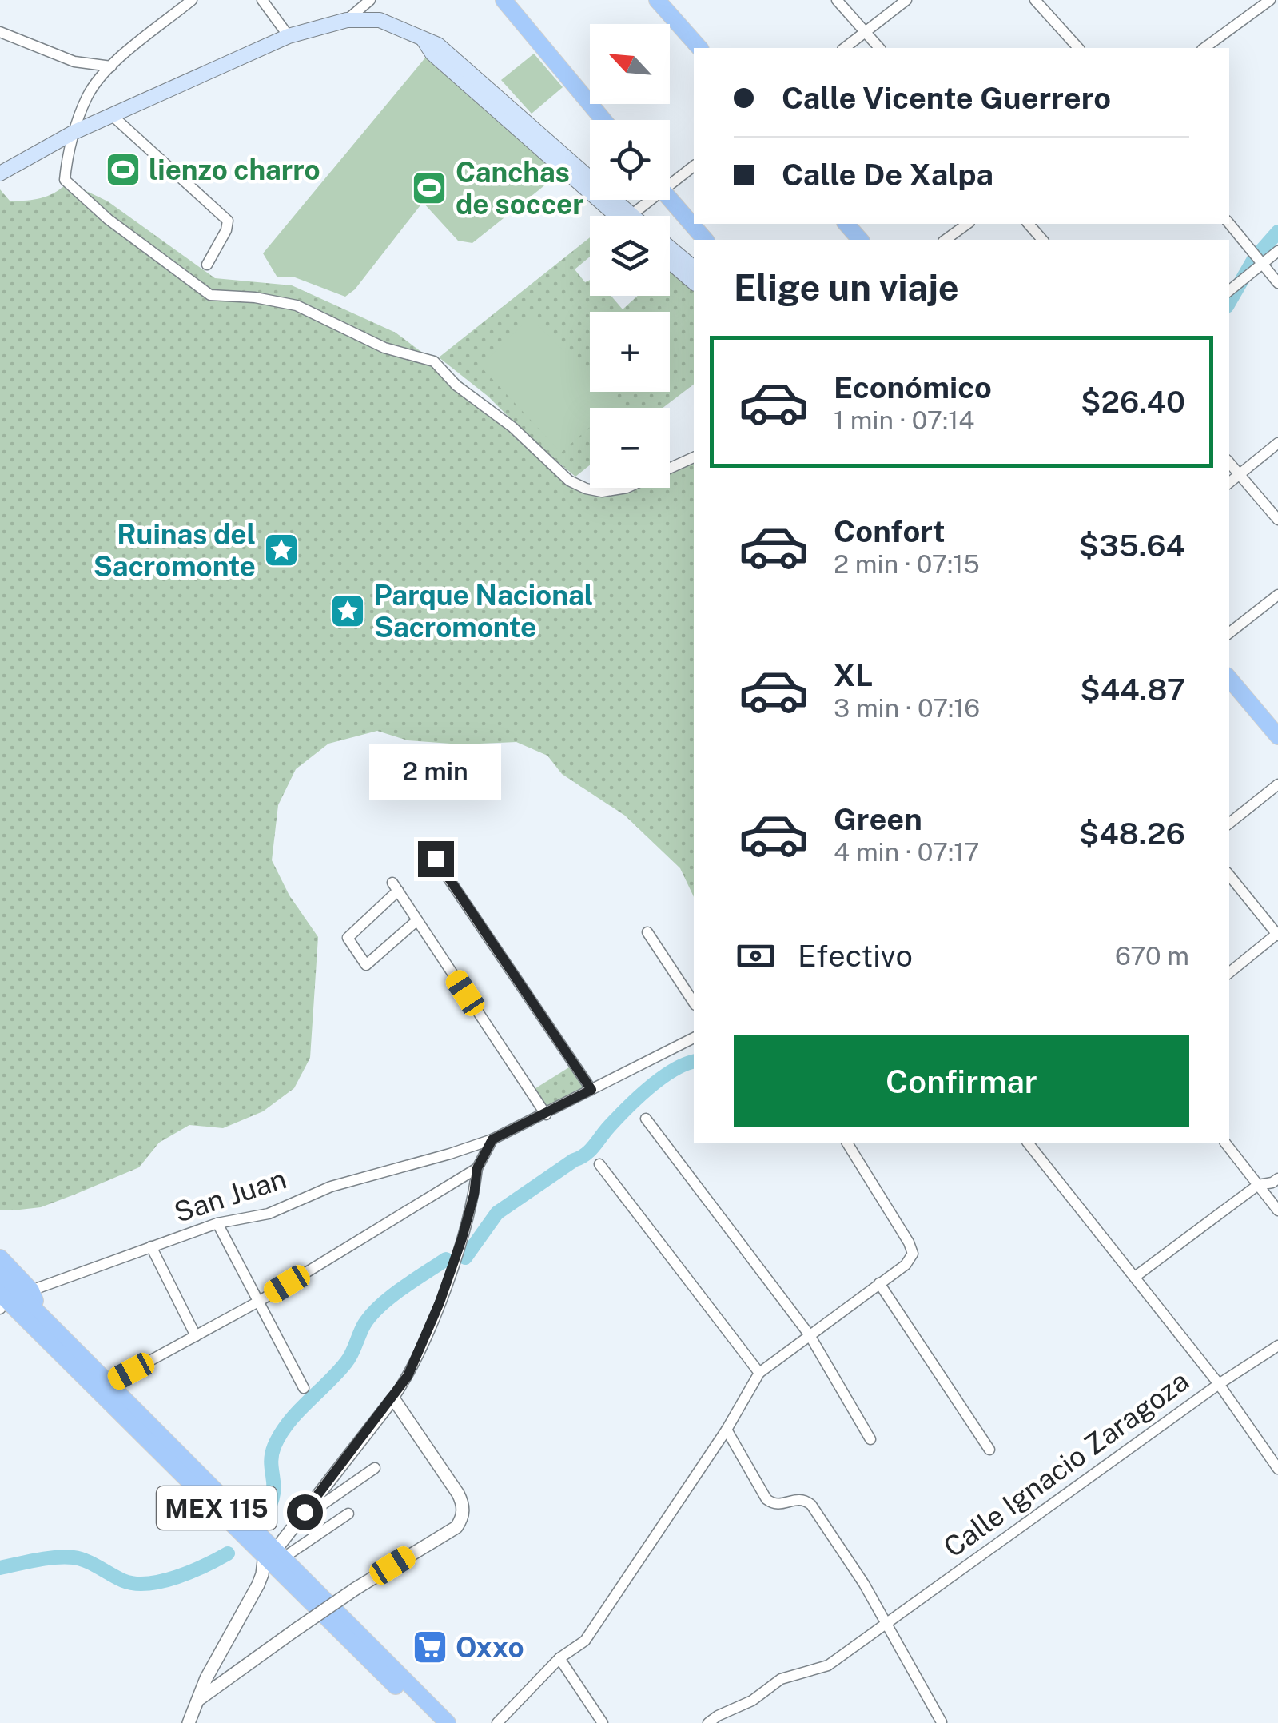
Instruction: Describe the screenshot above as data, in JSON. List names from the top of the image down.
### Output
{
  "streets": {
    "main road": ["MEX 115"],
    "street": ["San Juan", "Calle Ignacio Zaragoza"]
  },
  "places": {
    "sports": ["lienzo charro", "Canchas de soccer"],
    "place": ["Ruinas del Sacromonte", "Parque Nacional Sacromonte"],
    "supermarket": ["Oxxo"]
  },
  "north": "top left",
  "page": {
    "map_buttons": ["+", "−"],
    "banner": ["Calle Vicente Guerrero", "Calle De Xalpa"],
    "heading": "Elige un viaje",
    "list": [
      {
        "name": "Económico",
        "note": "1 min · 07:14",
        "value": "$26.40"
      },
      {
        "name": "Confort",
        "note": "2 min · 07:15",
        "value": "$35.64"
      },
      {
        "name": "XL",
        "note": "3 min · 07:16",
        "value": "$44.87"
      },
      {
        "name": "Green",
        "note": "4 min · 07:17",
        "value": "$48.26"
      }
    ],
    "bubble": "2 min",
    "pay": ["Efectivo", "670 m"],
    "buttons": "Confirmar"
  }
}
